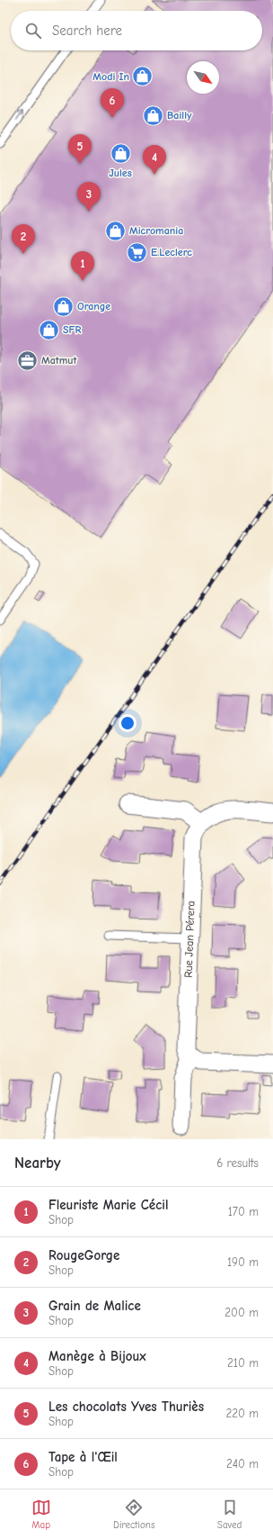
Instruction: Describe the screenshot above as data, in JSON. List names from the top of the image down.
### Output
{
  "streets": {
    "street": ["Rue Jean Pérera"]
  },
  "places": {
    "shop": [
      "Modi In",
      "Bailly",
      "Jules",
      "Micromania",
      "Orange",
      "SFR"
    ],
    "supermarket": ["E.Leclerc"],
    "office": ["Matmut"]
  },
  "north": "bottom right",
  "page": {
    "search": "Search here",
    "pins": [
      "6",
      "5",
      "4",
      "3",
      "2",
      "1"
    ],
    "heading": ["Nearby", "6 results"],
    "list": [
      {
        "mark": "1",
        "name": "Fleuriste Marie Cécil",
        "note": "Shop",
        "value": "170 m"
      },
      {
        "mark": "2",
        "name": "RougeGorge",
        "note": "Shop",
        "value": "190 m"
      },
      {
        "mark": "3",
        "name": "Grain de Malice",
        "note": "Shop",
        "value": "200 m"
      },
      {
        "mark": "4",
        "name": "Manège à Bijoux",
        "note": "Shop",
        "value": "210 m"
      },
      {
        "mark": "5",
        "name": "Les chocolats Yves Thuriès",
        "note": "Shop",
        "value": "220 m"
      },
      {
        "mark": "6",
        "name": "Tape à l'Œil",
        "note": "Shop",
        "value": "240 m"
      }
    ],
    "nav": ["Map", "Directions", "Saved"]
  }
}
